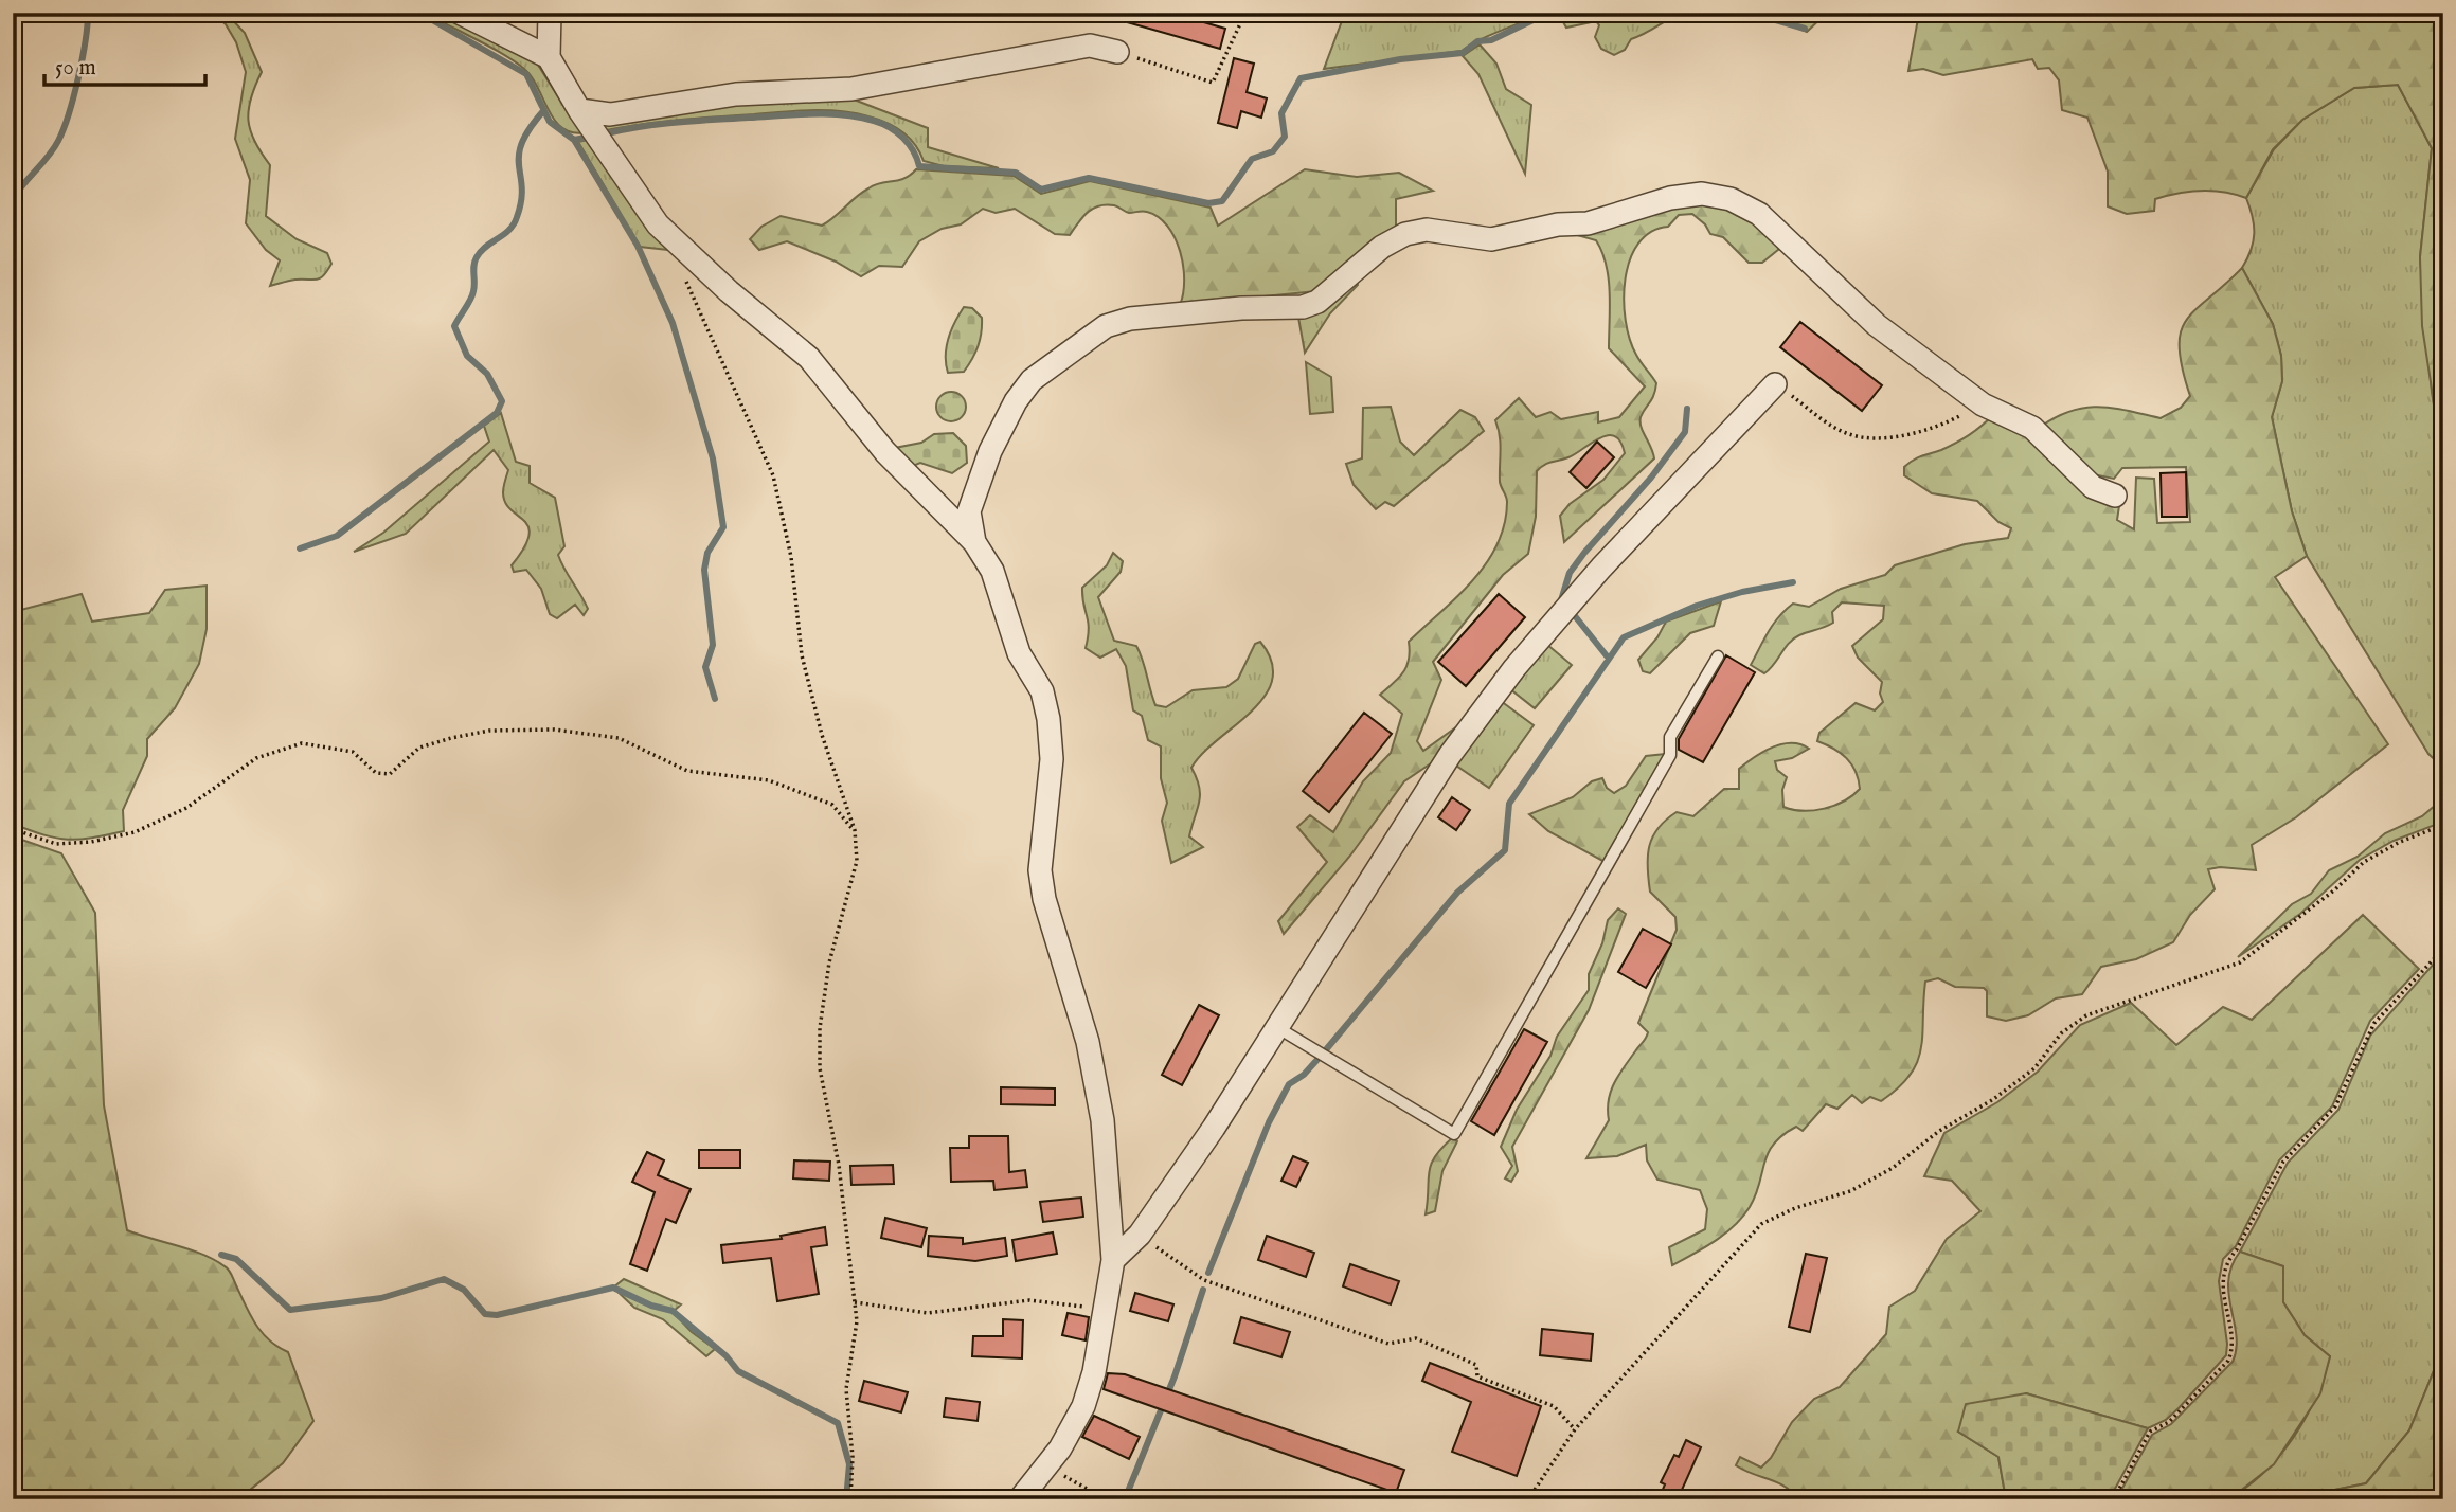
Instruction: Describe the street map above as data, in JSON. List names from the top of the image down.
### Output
{
  "scale_bar": "50 m"
}
